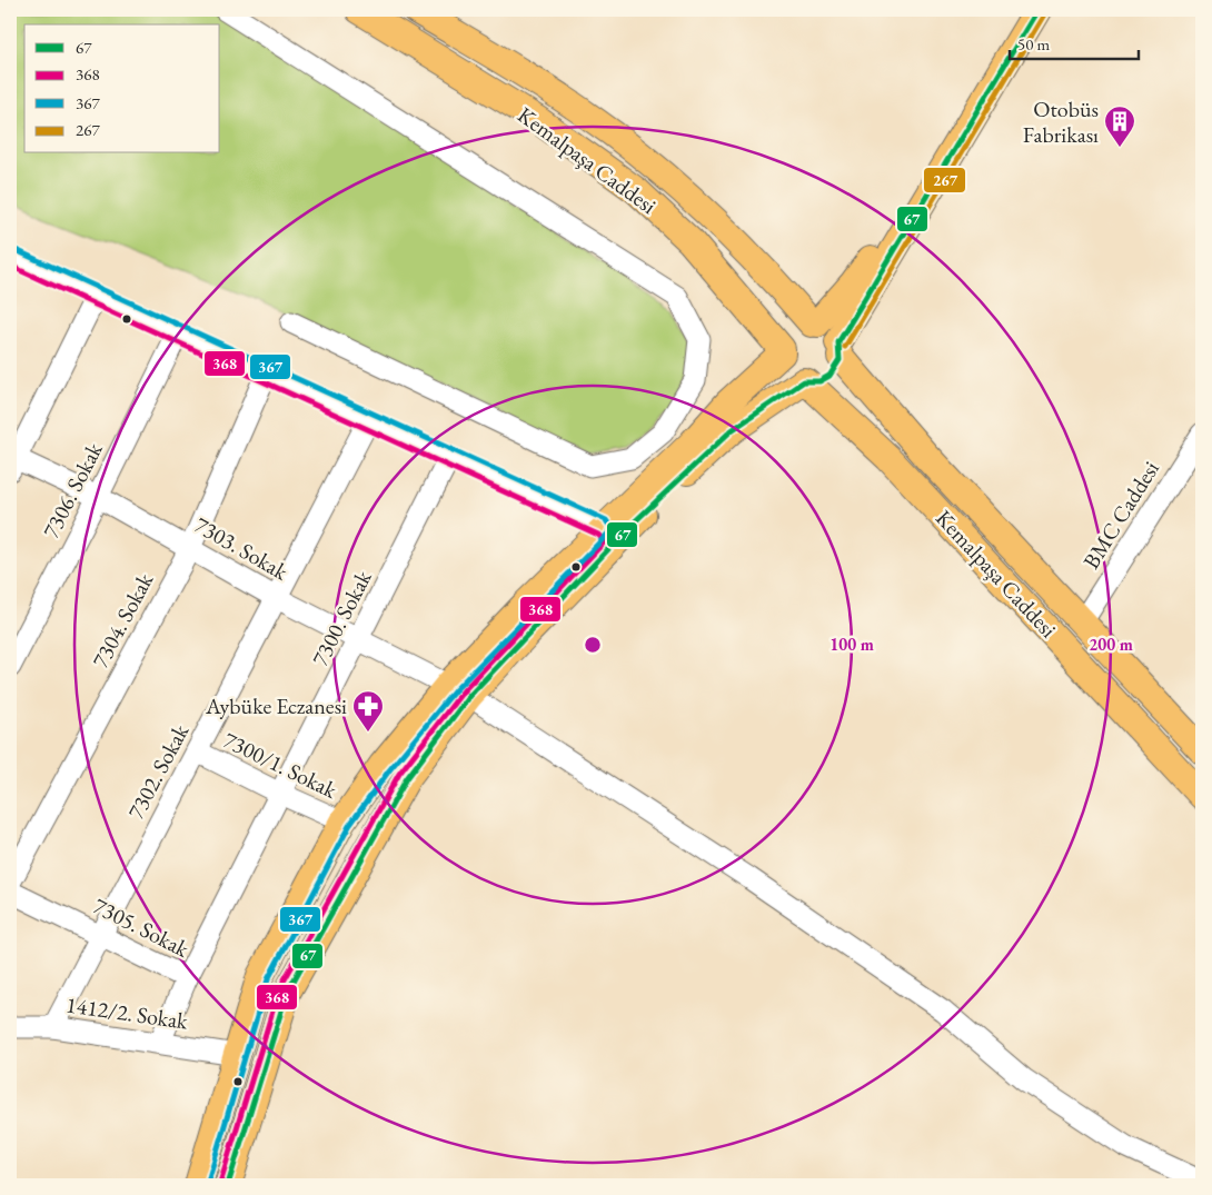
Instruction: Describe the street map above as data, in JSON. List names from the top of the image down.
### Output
{
  "streets": {
    "main road": ["Kemalpaşa Caddesi"],
    "street": [
      "7306. Sokak",
      "BMC Caddesi",
      "7303. Sokak",
      "7300. Sokak",
      "7304. Sokak",
      "7300/1. Sokak",
      "7302. Sokak",
      "7305. Sokak",
      "1412/2. Sokak"
    ]
  },
  "crossings": [
    ["Kemalpaşa Caddesi", "BMC Caddesi"],
    ["7306. Sokak", "7303. Sokak"],
    ["7303. Sokak", "7300. Sokak"],
    ["7303. Sokak", "7304. Sokak"],
    ["7303. Sokak", "7302. Sokak"],
    ["7300. Sokak", "7300/1. Sokak"],
    ["7300. Sokak", "7305. Sokak"],
    ["7300/1. Sokak", "7302. Sokak"],
    ["7302. Sokak", "7305. Sokak"],
    ["7302. Sokak", "1412/2. Sokak"],
    ["7305. Sokak", "1412/2. Sokak"]
  ],
  "places": {
    "building": ["Otobüs Fabrikası"],
    "pharmacy": ["Aybüke Eczanesi"]
  },
  "lines": [
    "transit line 67",
    "transit line 267",
    "transit line 367",
    "transit line 368"
  ],
  "legend": [
    "67",
    "368",
    "367",
    "267"
  ],
  "scale_bar": "50 m",
  "rings": ["100 m", "200 m"]
}
